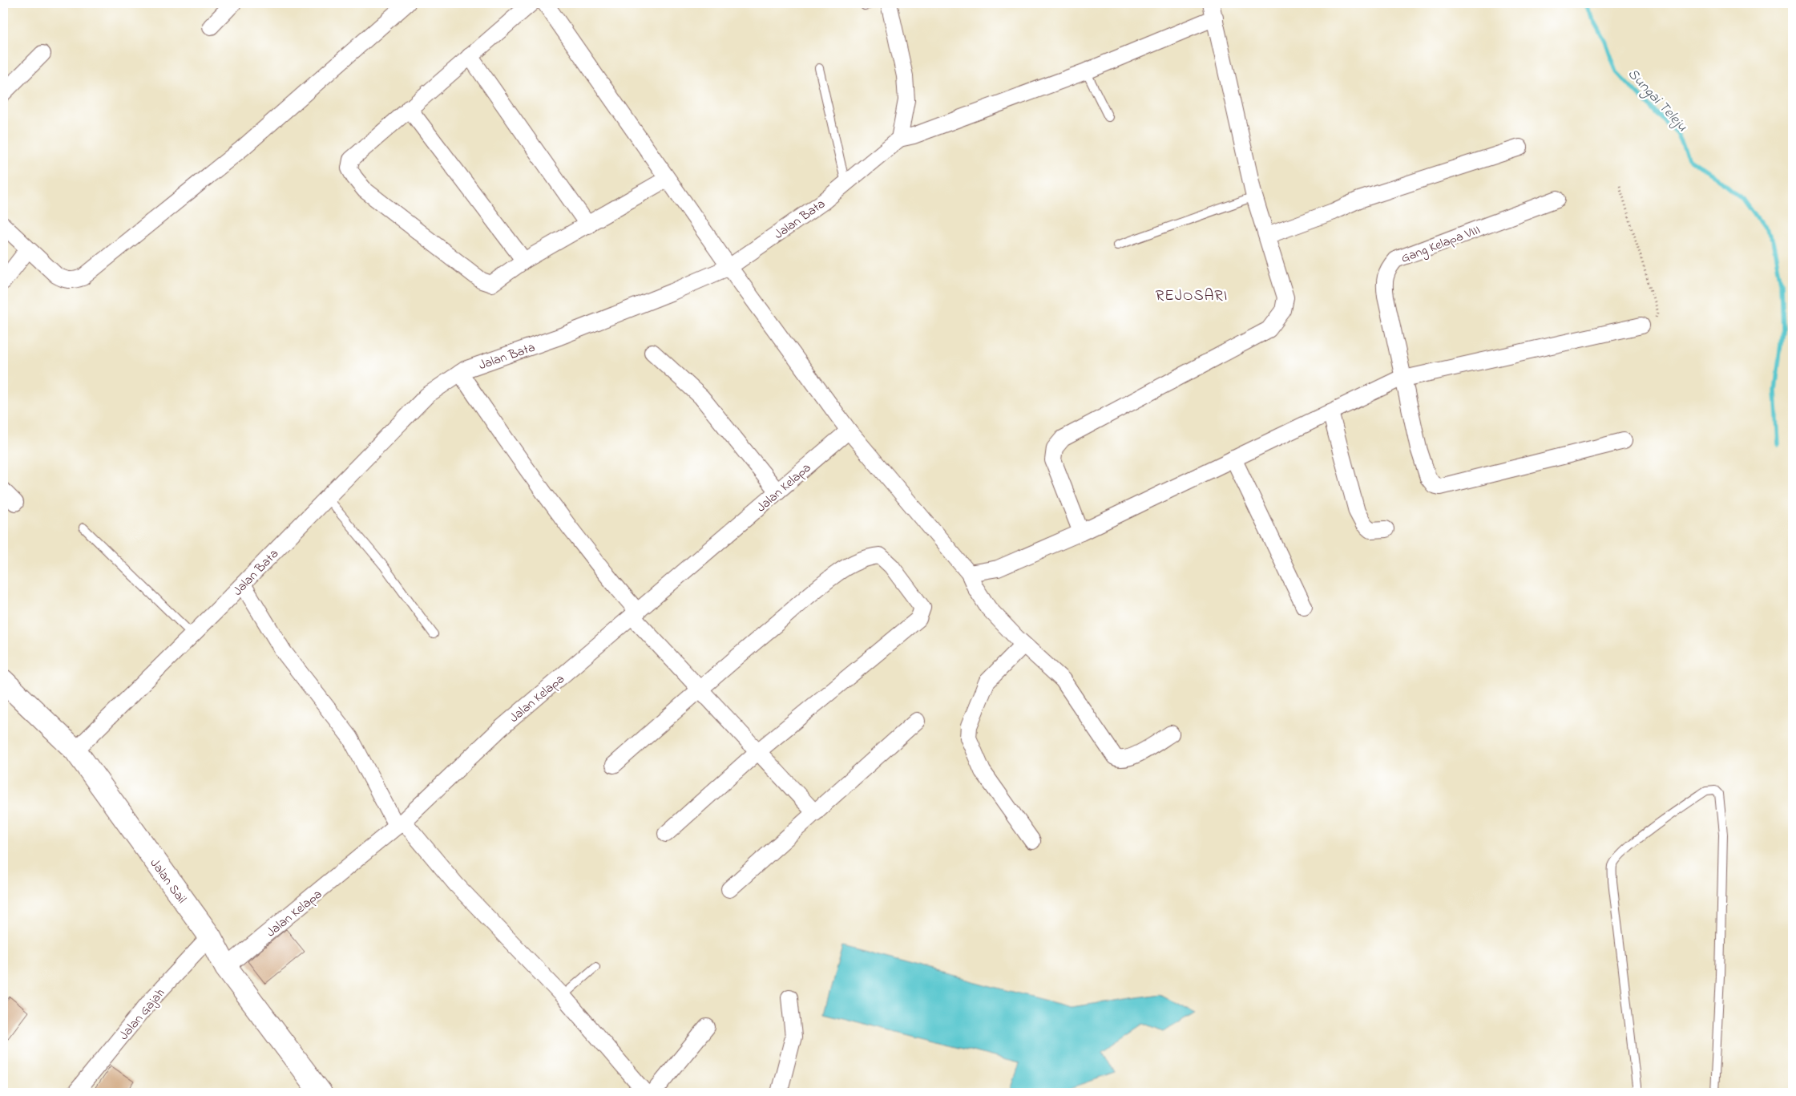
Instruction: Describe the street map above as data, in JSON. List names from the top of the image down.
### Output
{
  "streets": {
    "street": [
      "Jalan Bata",
      "Gang Kelapa VIII",
      "Jalan Kelapa",
      "Jalan Sail",
      "Jalan Gajah"
    ]
  },
  "crossings": [
    ["Jalan Bata", "Jalan Sail"],
    ["Jalan Kelapa", "Jalan Sail"],
    ["Jalan Sail", "Jalan Gajah"]
  ],
  "districts": ["REJOSARI"],
  "water": ["Sungai Teleju"]
}
